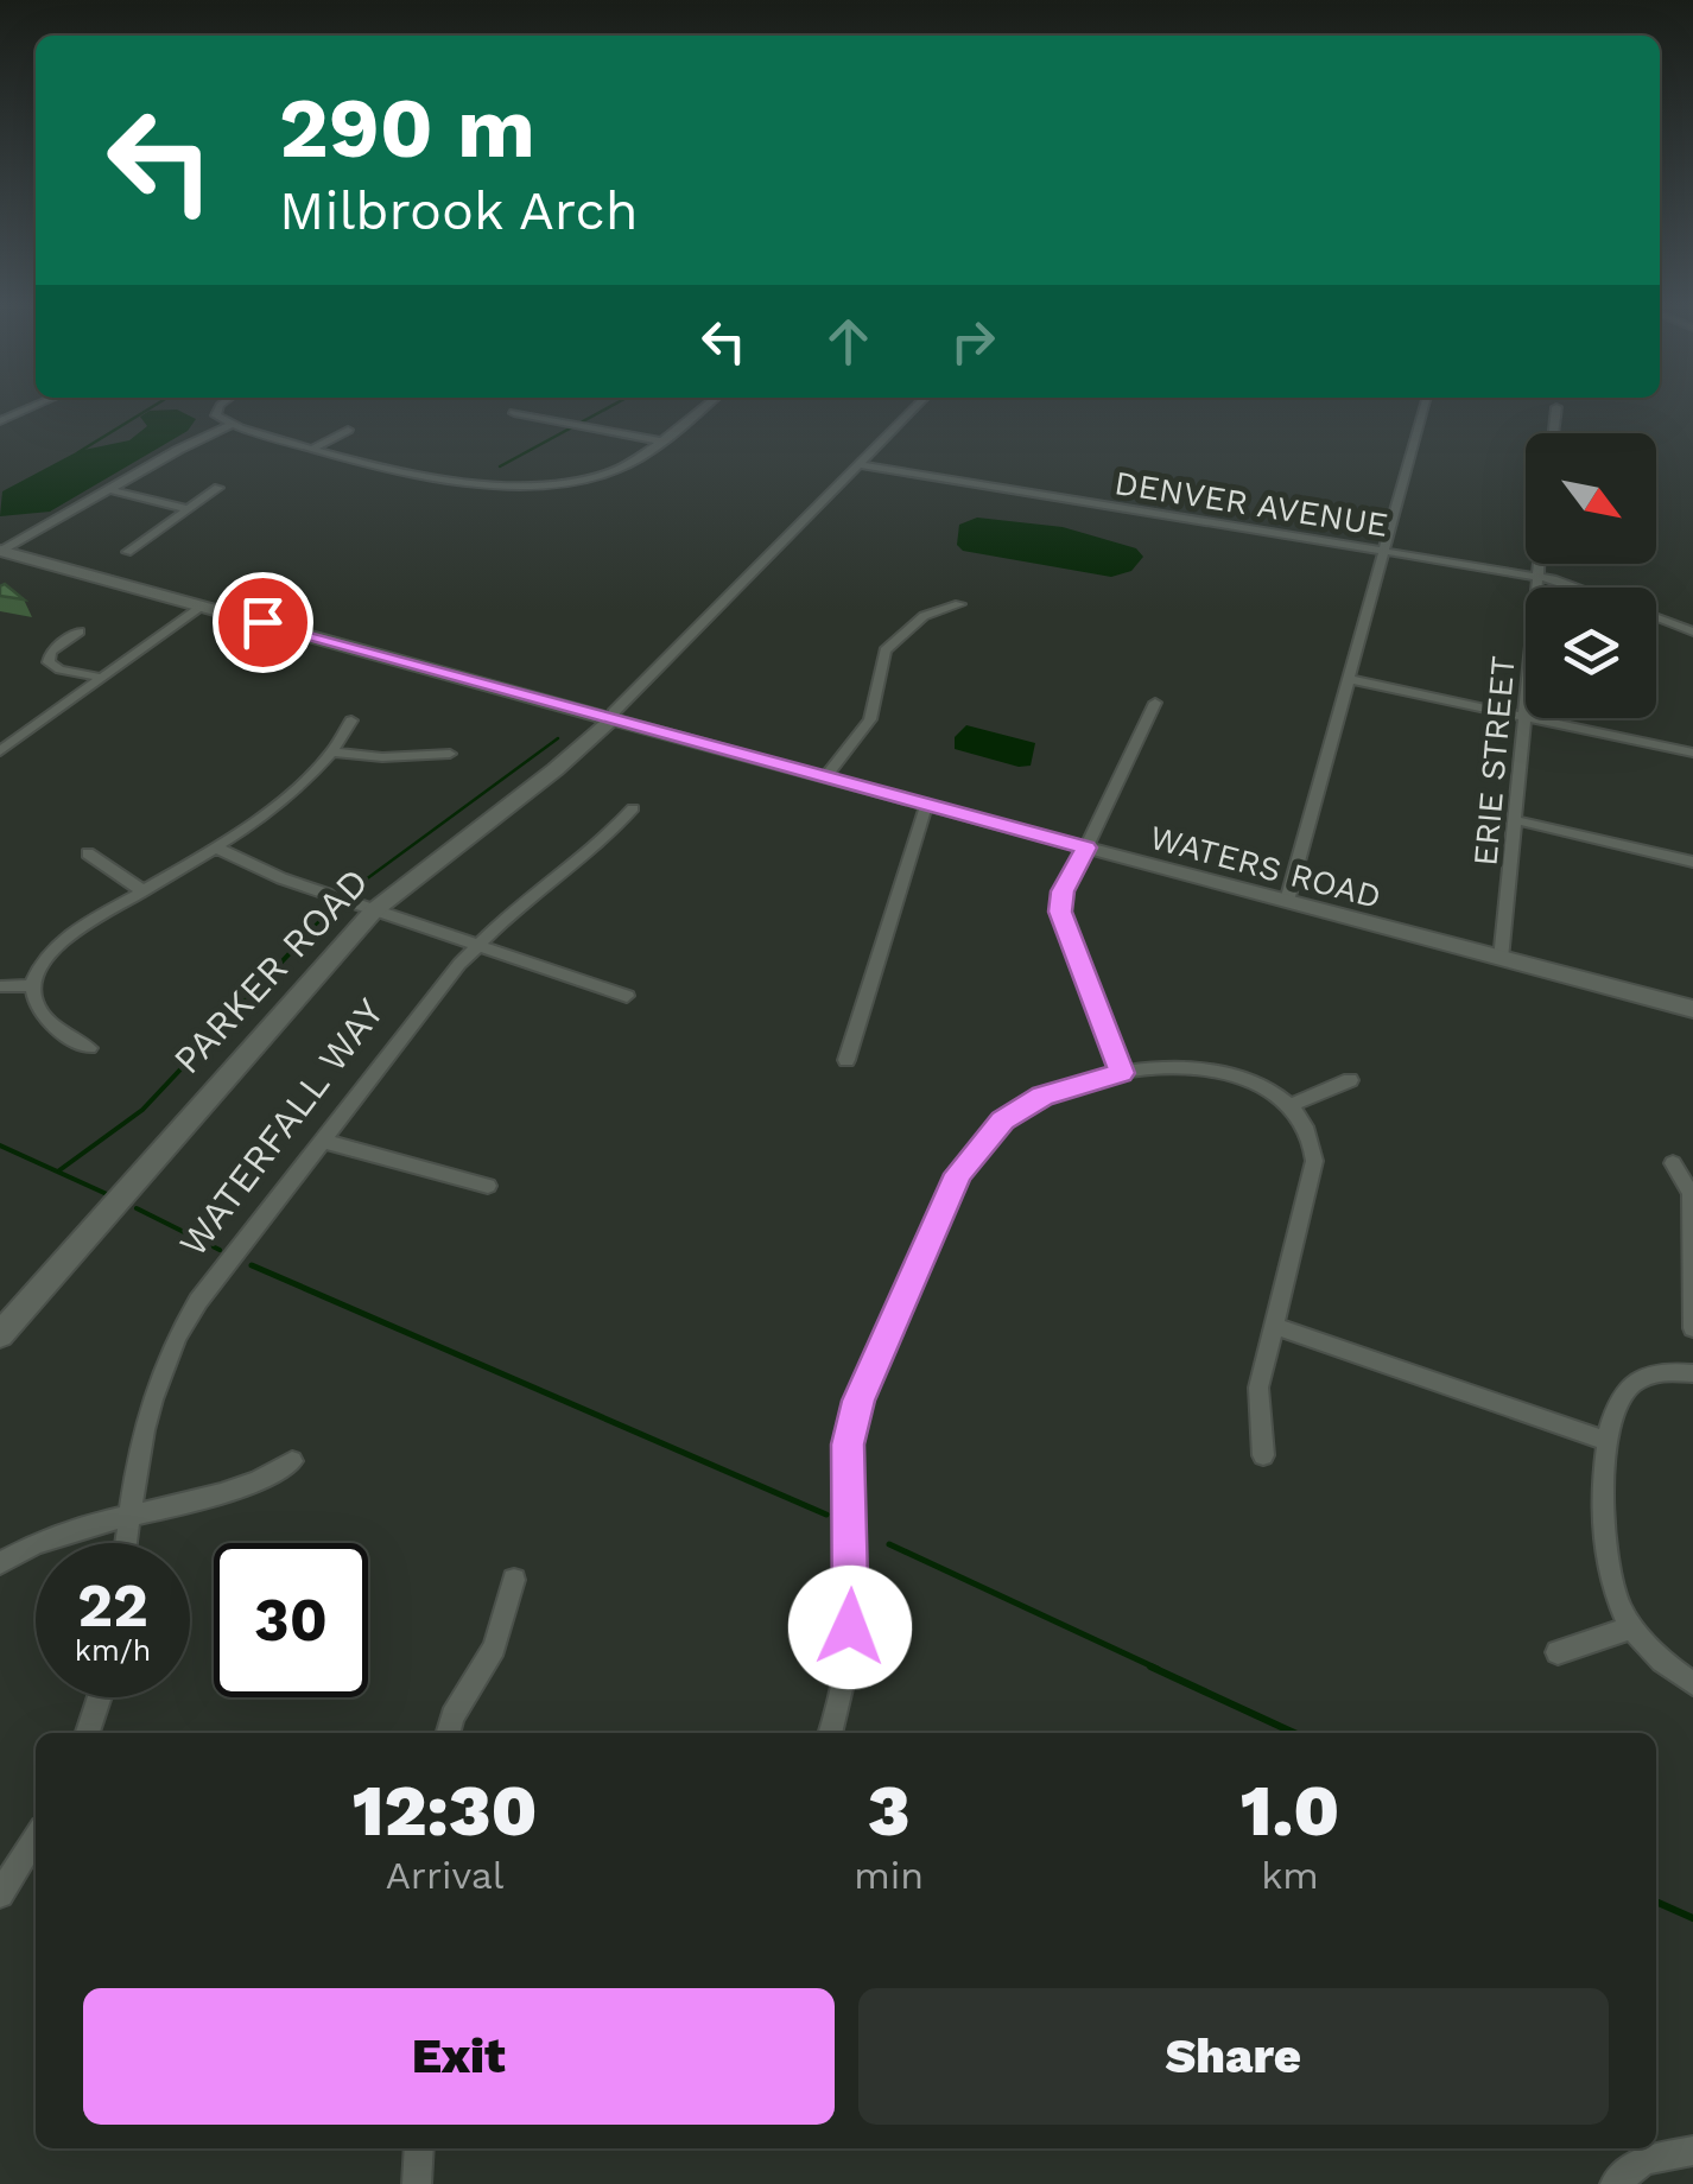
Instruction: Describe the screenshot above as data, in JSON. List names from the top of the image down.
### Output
{
  "streets": {
    "street": [
      "DENVER AVENUE",
      "ERIE STREET",
      "WATERS ROAD",
      "PARKER ROAD",
      "WATERFALL WAY"
    ]
  },
  "crossings": [
    ["DENVER AVENUE", "ERIE STREET"],
    ["ERIE STREET", "WATERS ROAD"],
    ["WATERS ROAD", "PARKER ROAD"]
  ],
  "north": "bottom right",
  "page": {
    "turn": ["290 m", "Milbrook Arch"],
    "speed": "22 km/h",
    "limit": "30",
    "eta": [
      "12:30",
      "Arrival",
      "3",
      "min",
      "1.0",
      "km"
    ],
    "buttons": ["Exit", "Share"]
  }
}
